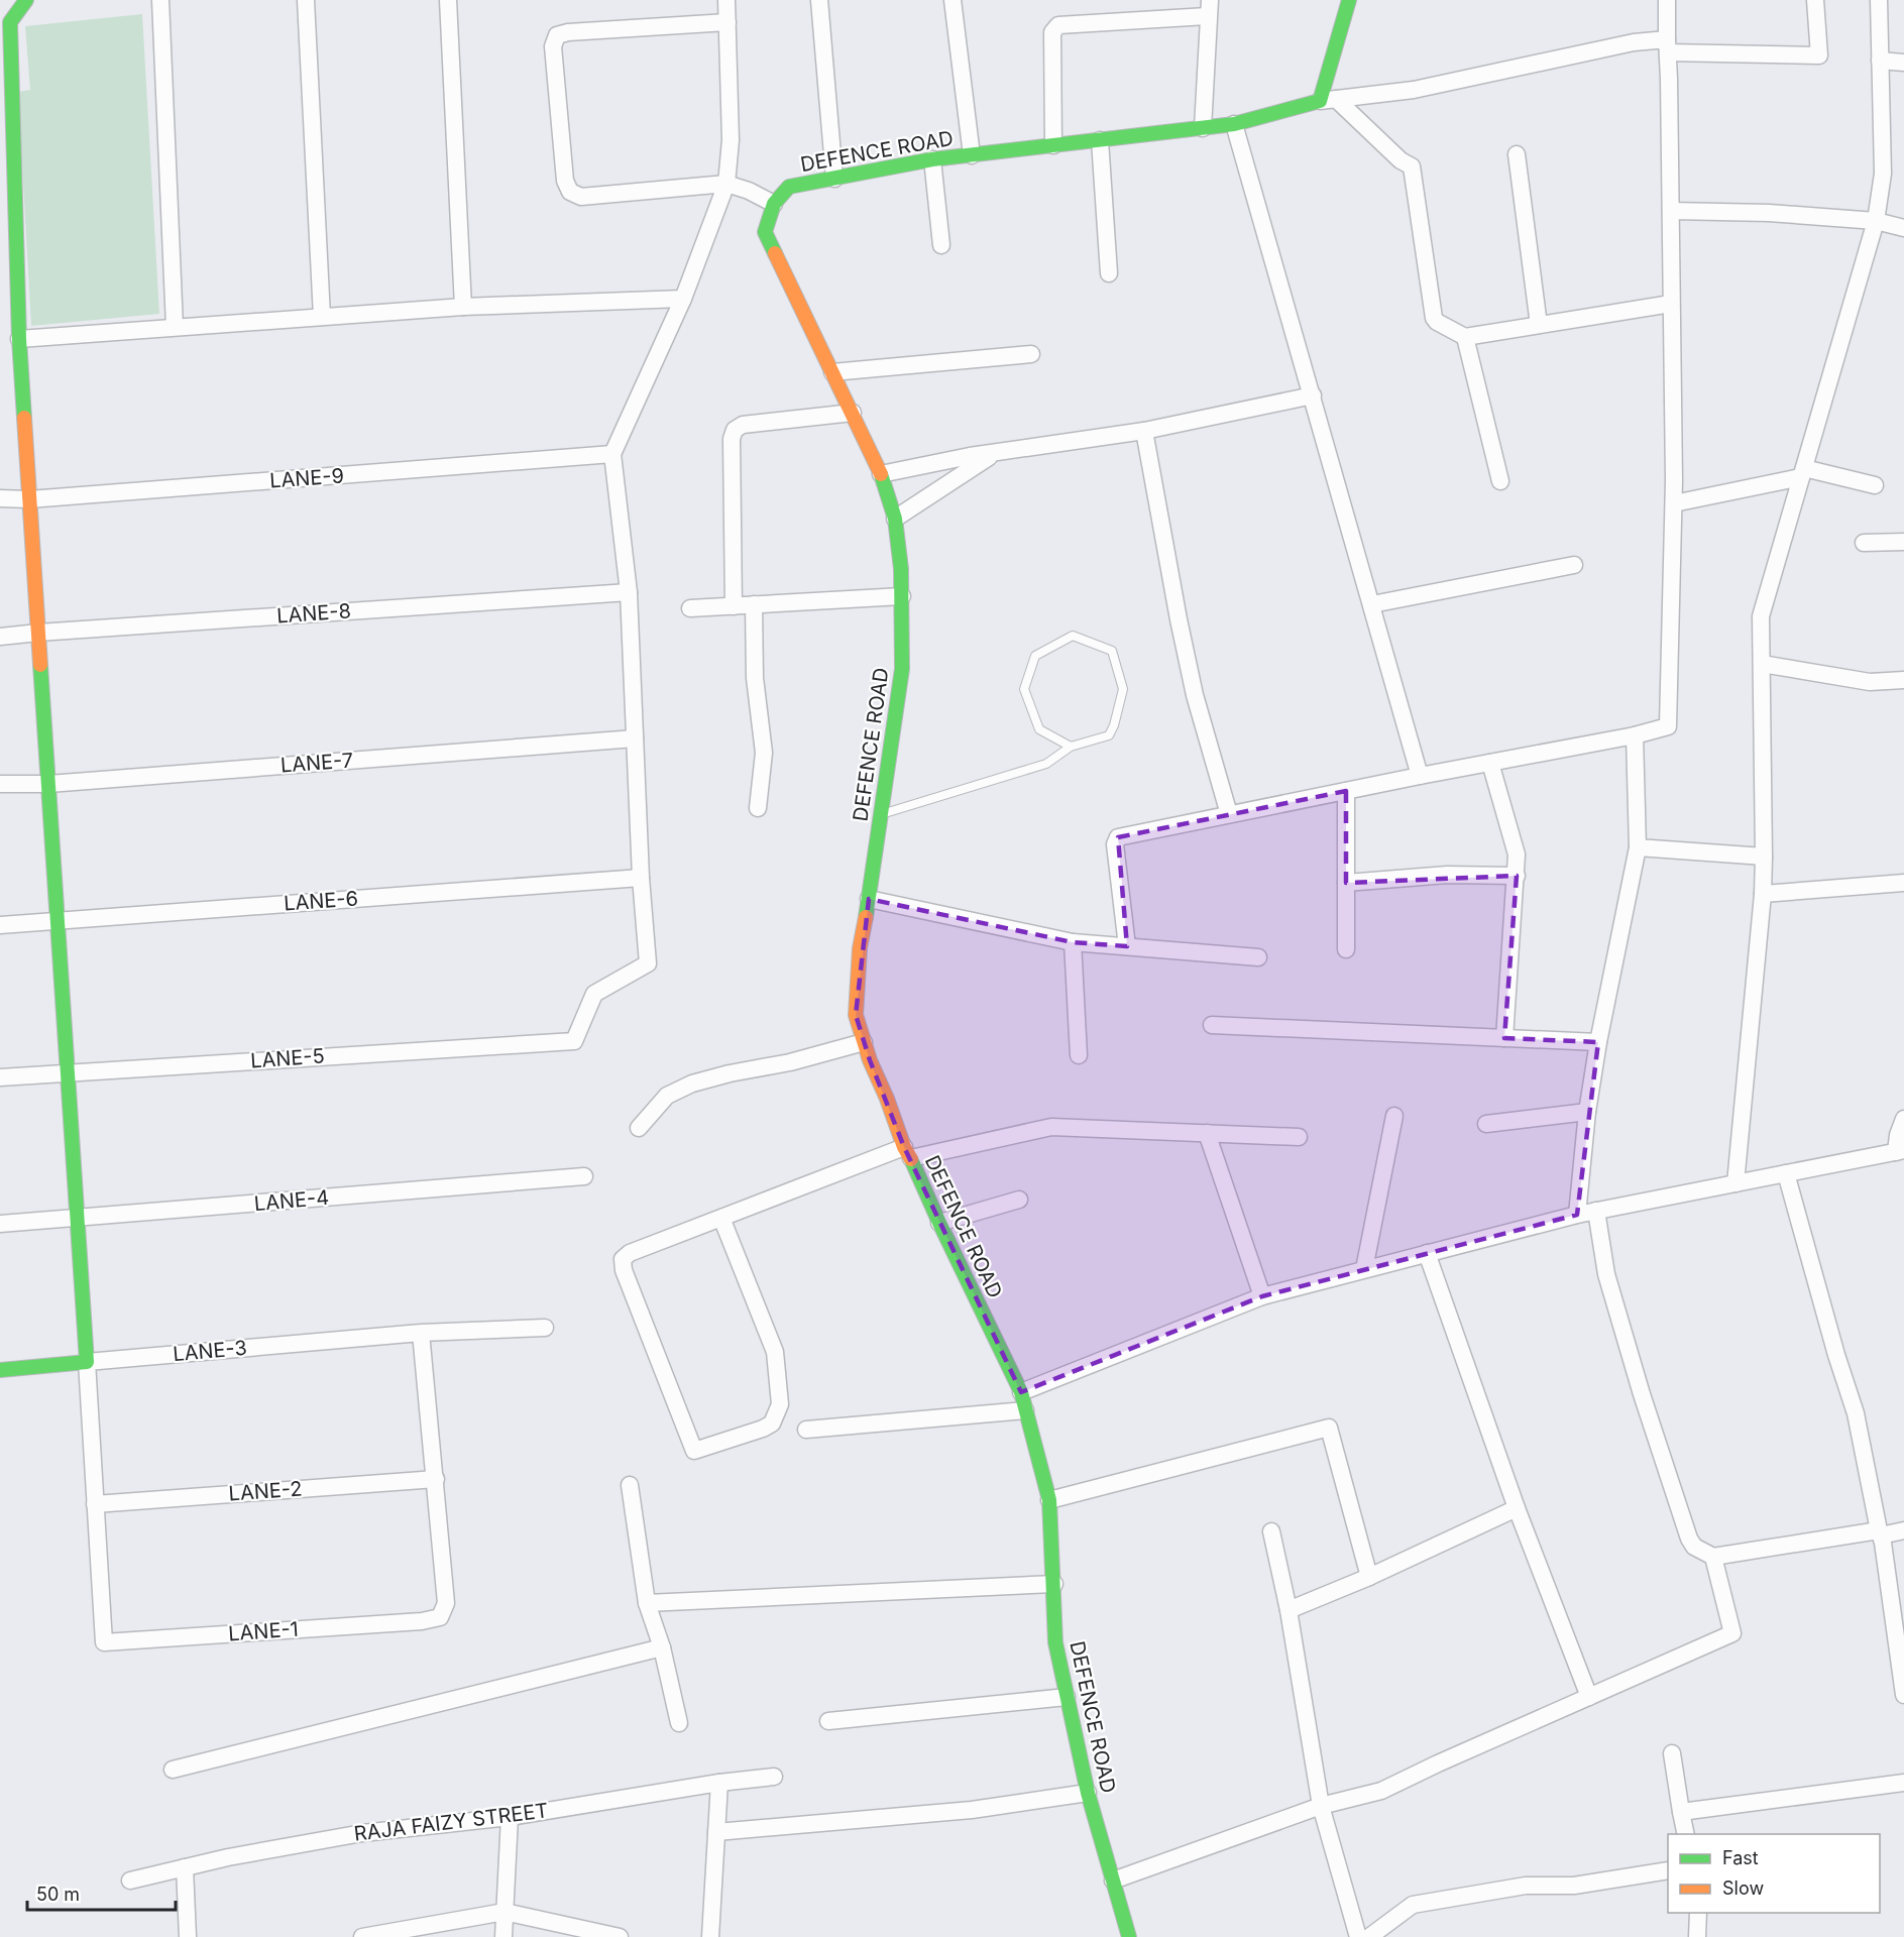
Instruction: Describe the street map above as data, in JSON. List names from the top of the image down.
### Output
{
  "streets": {
    "street": [
      "DEFENCE ROAD",
      "LANE-9",
      "LANE-8",
      "LANE-7",
      "LANE-6",
      "LANE-5",
      "LANE-4",
      "LANE-3",
      "LANE-2",
      "LANE-1",
      "RAJA FAIZY STREET"
    ]
  },
  "crossings": [
    ["LANE-6", "LANE-5"],
    ["LANE-2", "LANE-1"]
  ],
  "legend": ["Fast", "Slow"],
  "scale_bar": "50 m"
}
